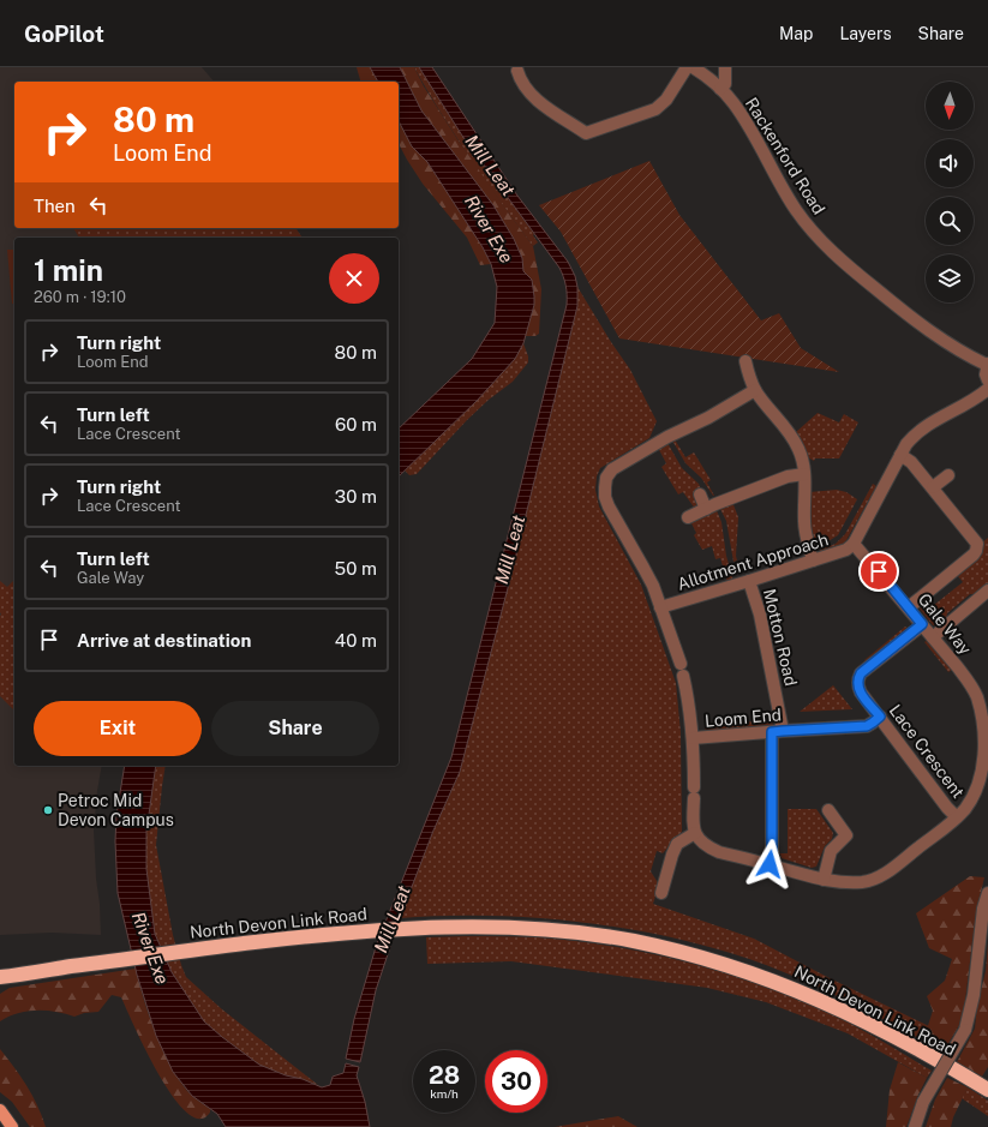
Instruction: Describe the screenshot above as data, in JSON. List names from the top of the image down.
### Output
{
  "streets": {
    "highway": ["North Devon Link Road"],
    "street": [
      "Rackenford Road",
      "Allotment Approach",
      "Gale Way",
      "Motton Road",
      "Loom End",
      "Lace Crescent"
    ]
  },
  "crossings": [
    ["Allotment Approach", "Gale Way"],
    ["Allotment Approach", "Motton Road"],
    ["Allotment Approach", "Loom End"],
    ["Gale Way", "Motton Road"],
    ["Gale Way", "Loom End"],
    ["Gale Way", "Lace Crescent"],
    ["Motton Road", "Loom End"],
    ["Loom End", "Lace Crescent"]
  ],
  "water": ["Mill Leat", "River Exe"],
  "places": ["Petroc Mid Devon Campus"],
  "north": "bottom",
  "page": {
    "header": "GoPilot",
    "nav": ["Map", "Layers", "Share"],
    "turn": ["80 m", "Loom End"],
    "then": "Then",
    "heading": ["1 min", "260 m · 19:10"],
    "list": [
      {
        "name": "Turn right",
        "note": "Loom End",
        "value": "80 m"
      },
      {
        "name": "Turn left",
        "note": "Lace Crescent",
        "value": "60 m"
      },
      {
        "name": "Turn right",
        "note": "Lace Crescent",
        "value": "30 m"
      },
      {
        "name": "Turn left",
        "note": "Gale Way",
        "value": "50 m"
      },
      {
        "name": "Arrive at destination",
        "value": "40 m"
      }
    ],
    "buttons": ["Exit", "Share"],
    "speed": "28 km/h",
    "limit": "30"
  }
}
